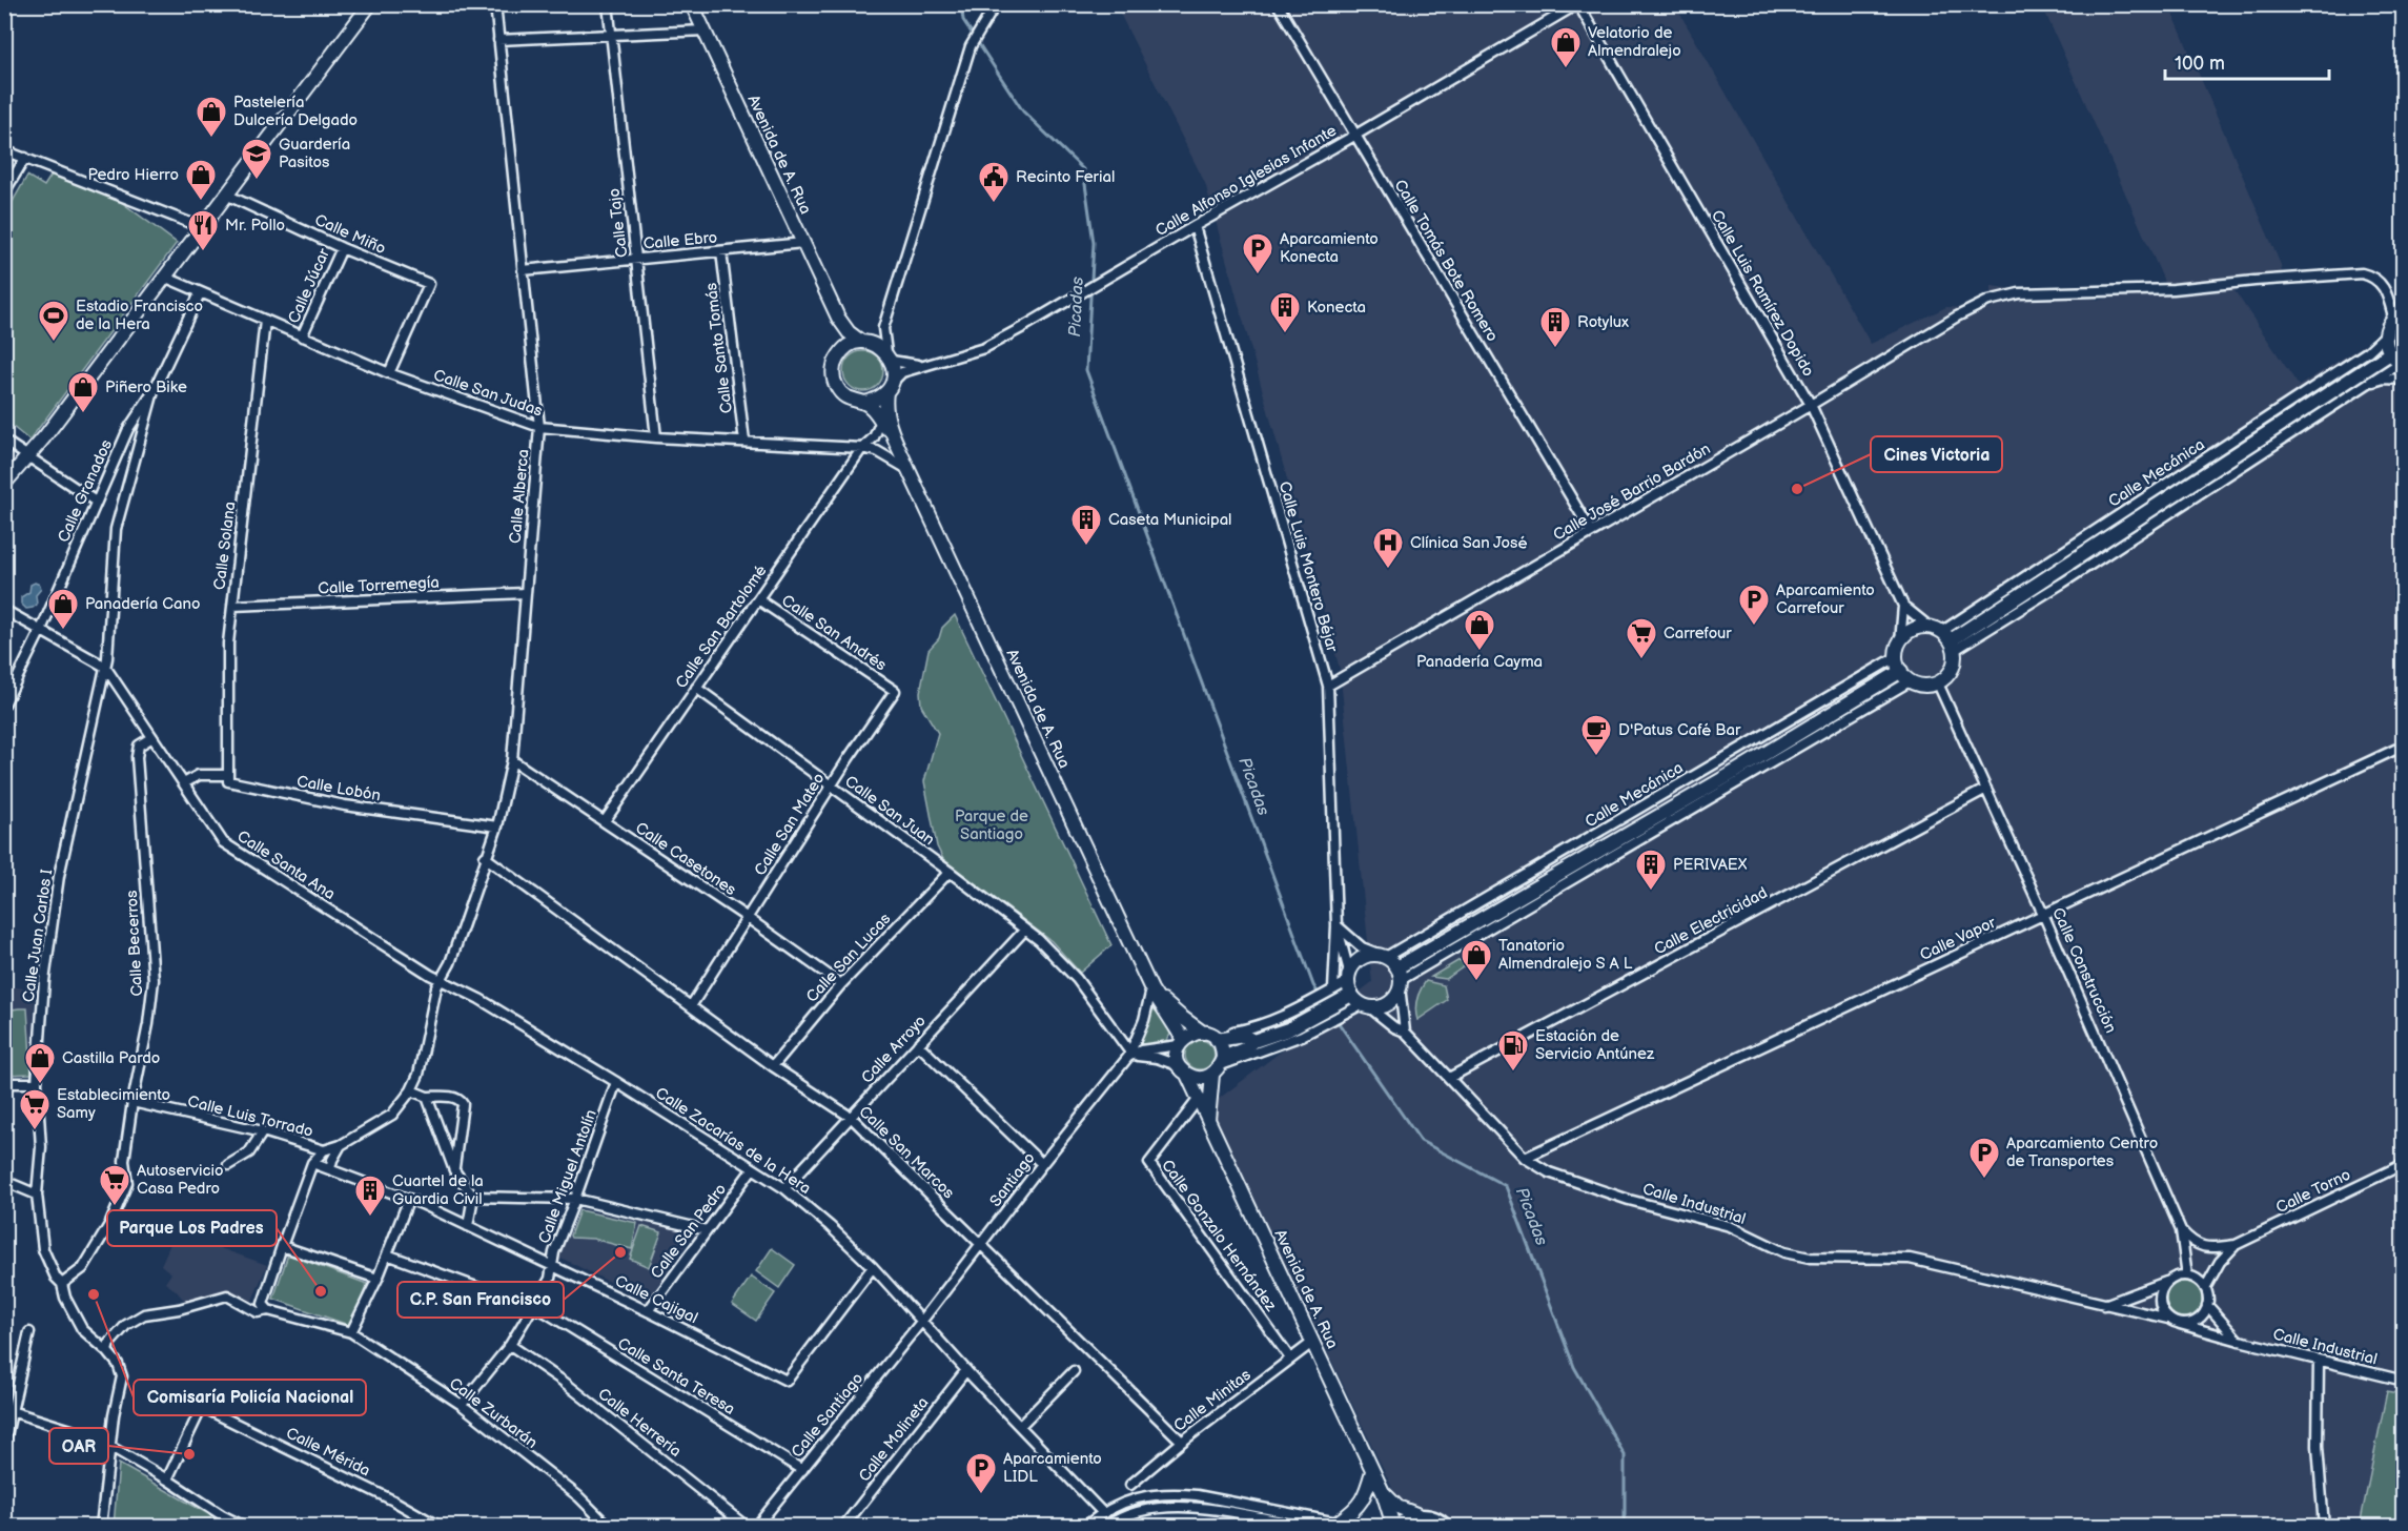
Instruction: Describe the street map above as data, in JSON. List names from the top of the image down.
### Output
{
  "streets": {
    "street": [
      "Avenida de A. Rua",
      "Calle Alfonso Iglesias Infante",
      "Calle Tajo",
      "Calle Miño",
      "Calle Ebro",
      "Calle Tomás Bote Romero",
      "Calle Júcar",
      "Calle Luis Ramírez Dopido",
      "Calle Santo Tomás",
      "Calle San Judas",
      "Calle Mecánica",
      "Calle Granados",
      "Calle José Barrio Bardón",
      "Calle Alberca",
      "Calle Solana",
      "Calle Luis Montero Béjar",
      "Calle Torremegía",
      "Calle San Bartolomé",
      "Calle San Andrés",
      "Calle Lobón",
      "Calle San Juan",
      "Calle San Mateo",
      "Calle Casetones",
      "Calle Santa Ana",
      "Calle Electricidad",
      "Calle Juan Carlos I",
      "Calle Vapor",
      "Calle Becerros",
      "Calle San Lucas",
      "Calle Construcción",
      "Calle Arroyo",
      "Calle Luis Torrado",
      "Calle Zacarías de la Hera",
      "Calle San Marcos",
      "Calle Miguel Antolín",
      "Santiago",
      "Calle Torno",
      "Calle Industrial",
      "Calle San Pedro",
      "Calle Gonzalo Hernández",
      "Calle Cajigal",
      "Calle Santa Teresa",
      "Calle Minitas",
      "Calle Zurbarán",
      "Calle Santiago",
      "Calle Herrería",
      "Calle Molineta",
      "Calle Mérida"
    ]
  },
  "crossings": [
    ["Avenida de A. Rua", "Calle Alfonso Iglesias Infante"],
    ["Avenida de A. Rua", "Calle Ebro"],
    ["Avenida de A. Rua", "Calle San Judas"],
    ["Avenida de A. Rua", "Santiago"],
    ["Avenida de A. Rua", "Calle Gonzalo Hernández"],
    ["Avenida de A. Rua", "Calle Minitas"],
    ["Calle Alfonso Iglesias Infante", "Calle Tomás Bote Romero"],
    ["Calle Alfonso Iglesias Infante", "Calle Luis Ramírez Dopido"],
    ["Calle Alfonso Iglesias Infante", "Calle Luis Montero Béjar"],
    ["Calle Tajo", "Calle Ebro"],
    ["Calle Tajo", "Calle San Judas"],
    ["Calle Miño", "Calle Júcar"],
    ["Calle Miño", "Calle San Judas"],
    ["Calle Ebro", "Calle Santo Tomás"],
    ["Calle Ebro", "Calle Alberca"],
    ["Calle Tomás Bote Romero", "Calle José Barrio Bardón"],
    ["Calle Júcar", "Calle San Judas"],
    ["Calle Luis Ramírez Dopido", "Calle Mecánica"],
    ["Calle Luis Ramírez Dopido", "Calle José Barrio Bardón"],
    ["Calle Luis Ramírez Dopido", "Calle Construcción"],
    ["Calle Santo Tomás", "Calle San Judas"],
    ["Calle San Judas", "Calle Granados"],
    ["Calle San Judas", "Calle Alberca"],
    ["Calle San Judas", "Calle Solana"],
    ["Calle San Judas", "Calle San Bartolomé"],
    ["Calle Mecánica", "Calle Luis Montero Béjar"],
    ["Calle Mecánica", "Calle Construcción"],
    ["Calle Mecánica", "Calle Industrial"],
    ["Calle Granados", "Calle Juan Carlos I"],
    ["Calle José Barrio Bardón", "Calle Luis Montero Béjar"],
    ["Calle Alberca", "Calle Torremegía"],
    ["Calle Alberca", "Calle Lobón"],
    ["Calle Alberca", "Calle Casetones"],
    ["Calle Alberca", "Calle Santa Ana"],
    ["Calle Alberca", "Calle Luis Torrado"],
    ["Calle Alberca", "Calle Zacarías de la Hera"],
    ["Calle Alberca", "Calle San Marcos"],
    ["Calle Solana", "Calle Torremegía"],
    ["Calle Solana", "Calle Lobón"],
    ["Calle Luis Montero Béjar", "Calle Industrial"],
    ["Calle San Bartolomé", "Calle San Andrés"],
    ["Calle San Bartolomé", "Calle San Juan"],
    ["Calle San Bartolomé", "Calle Casetones"],
    ["Calle San Andrés", "Calle San Mateo"],
    ["Calle San Juan", "Calle San Mateo"],
    ["Calle San Juan", "Calle San Lucas"],
    ["Calle San Juan", "Calle Arroyo"],
    ["Calle San Juan", "Santiago"],
    ["Calle San Mateo", "Calle Casetones"],
    ["Calle San Mateo", "Calle San Marcos"],
    ["Calle Casetones", "Calle San Lucas"],
    ["Calle Santa Ana", "Calle Juan Carlos I"],
    ["Calle Santa Ana", "Calle Becerros"],
    ["Calle Santa Ana", "Calle Zacarías de la Hera"],
    ["Calle Electricidad", "Calle Construcción"],
    ["Calle Electricidad", "Calle Industrial"],
    ["Calle Juan Carlos I", "Calle Becerros"],
    ["Calle Juan Carlos I", "Calle Zurbarán"],
    ["Calle Vapor", "Calle Construcción"],
    ["Calle Vapor", "Calle Industrial"],
    ["Calle Becerros", "Calle Luis Torrado"],
    ["Calle San Lucas", "Calle San Marcos"],
    ["Calle Construcción", "Calle Torno"],
    ["Calle Construcción", "Calle Industrial"],
    ["Calle Arroyo", "Calle Zacarías de la Hera"],
    ["Calle Arroyo", "Calle San Marcos"],
    ["Calle Zacarías de la Hera", "Calle Miguel Antolín"],
    ["Calle Zacarías de la Hera", "Santiago"],
    ["Calle Zacarías de la Hera", "Calle San Pedro"],
    ["Calle Zacarías de la Hera", "Calle Cajigal"],
    ["Calle Zacarías de la Hera", "Calle Santiago"],
    ["Calle Zacarías de la Hera", "Calle Molineta"],
    ["Calle San Marcos", "Santiago"],
    ["Calle San Marcos", "Calle Minitas"],
    ["Calle Miguel Antolín", "Calle Cajigal"],
    ["Calle Miguel Antolín", "Calle Santa Teresa"],
    ["Calle Miguel Antolín", "Calle Zurbarán"],
    ["Calle Miguel Antolín", "Calle Herrería"],
    ["Santiago", "Calle Santiago"],
    ["Calle Torno", "Calle Industrial"],
    ["Calle San Pedro", "Calle Cajigal"],
    ["Calle Gonzalo Hernández", "Calle Minitas"],
    ["Calle Santa Teresa", "Calle Santiago"]
  ],
  "water": ["Picadas"],
  "parks": ["Parque de Santiago"],
  "places": {
    "shop": [
      "Velatorio de Almendralejo",
      "Pastelería Dulcería Delgado",
      "Pedro Hierro",
      "Piñero Bike",
      "Panadería Cano",
      "Panadería Cayma",
      "Tanatorio Almendralejo S A L",
      "Castilla Pardo"
    ],
    "school or university": ["Guardería Pasitos"],
    "public building": ["Recinto Ferial"],
    "restaurant": ["Mr. Pollo"],
    "parking": [
      "Aparcamiento Konecta",
      "Aparcamiento Carrefour",
      "Aparcamiento Centro de Transportes",
      "Aparcamiento LIDL"
    ],
    "building": [
      "Konecta",
      "Rotylux",
      "Caseta Municipal",
      "PERIVAEX",
      "Cuartel de la Guardia Civil"
    ],
    "sports": ["Estadio Francisco de la Hera"],
    "other": [
      "Cines Victoria",
      "C.P. San Francisco",
      "Parque Los Padres",
      "Comisaría Policía Nacional",
      "OAR"
    ],
    "hospital": ["Clínica San José"],
    "supermarket": ["Carrefour", "Establecimiento Samy", "Autoservicio Casa Pedro"],
    "cafe": ["D'Patus Café Bar"],
    "fuel station": ["Estación de Servicio Antúnez"]
  },
  "scale_bar": "100 m"
}
